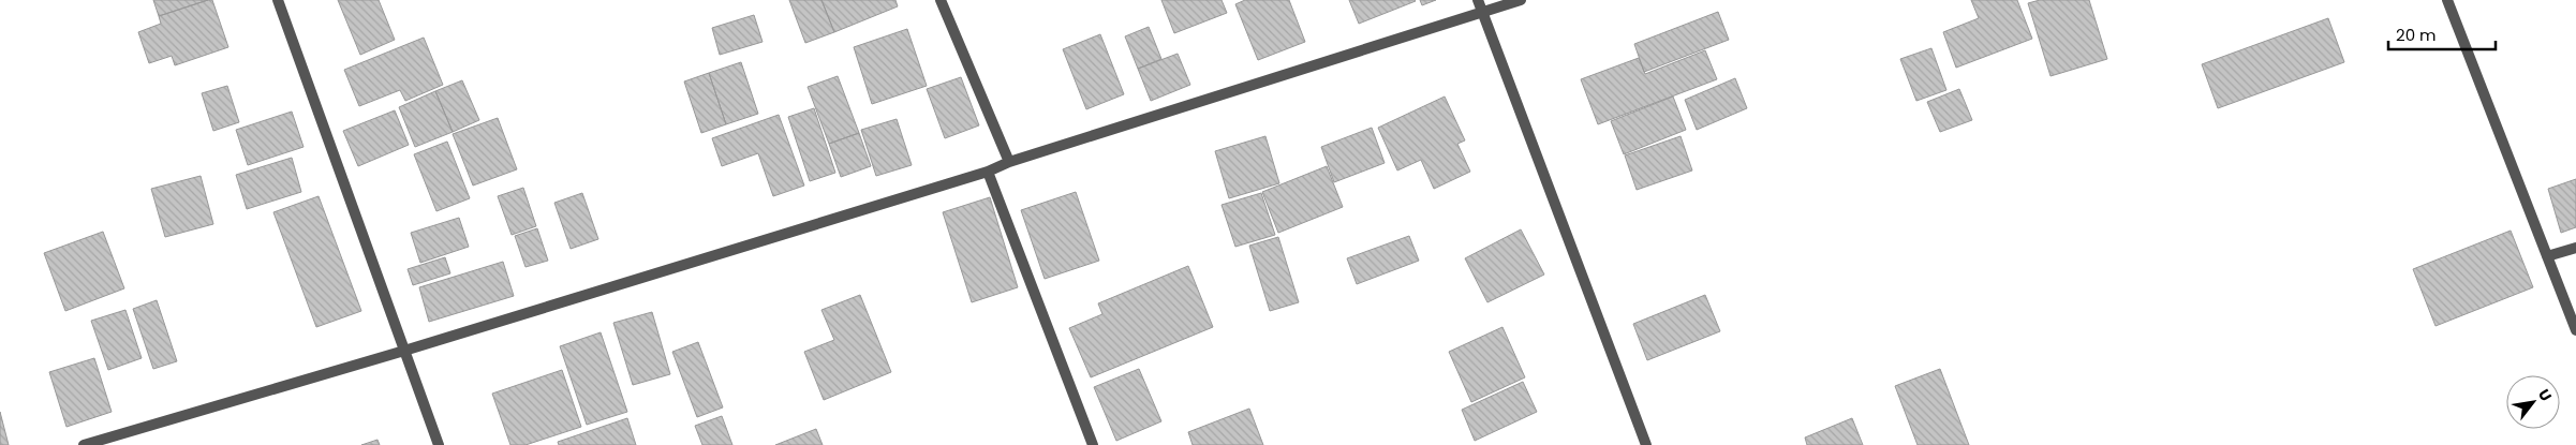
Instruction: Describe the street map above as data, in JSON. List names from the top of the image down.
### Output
{
  "scale_bar": "20 m",
  "north": "top right"
}
